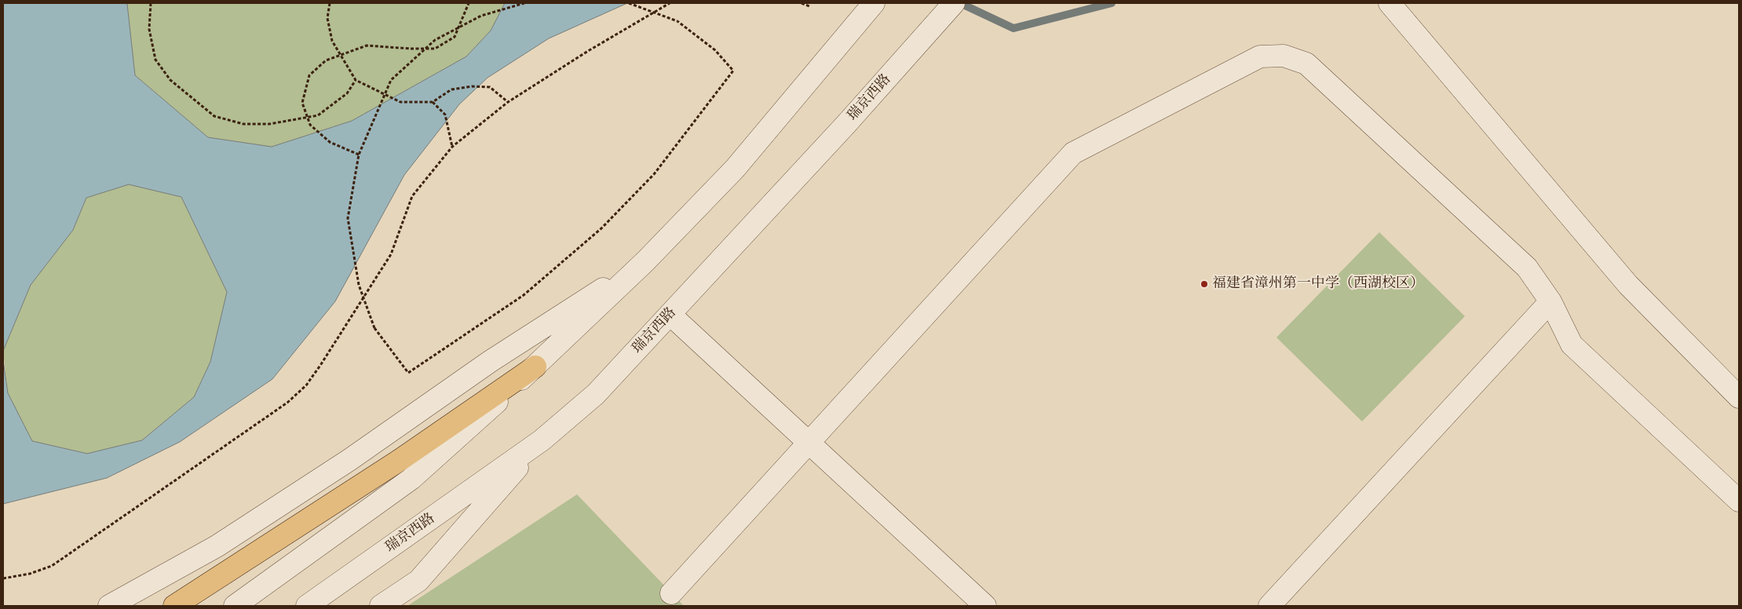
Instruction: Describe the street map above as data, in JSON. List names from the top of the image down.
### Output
{
  "streets": {
    "street": ["瑞京西路"]
  },
  "places": ["福建省漳州第一中学（西湖校区）"]
}
